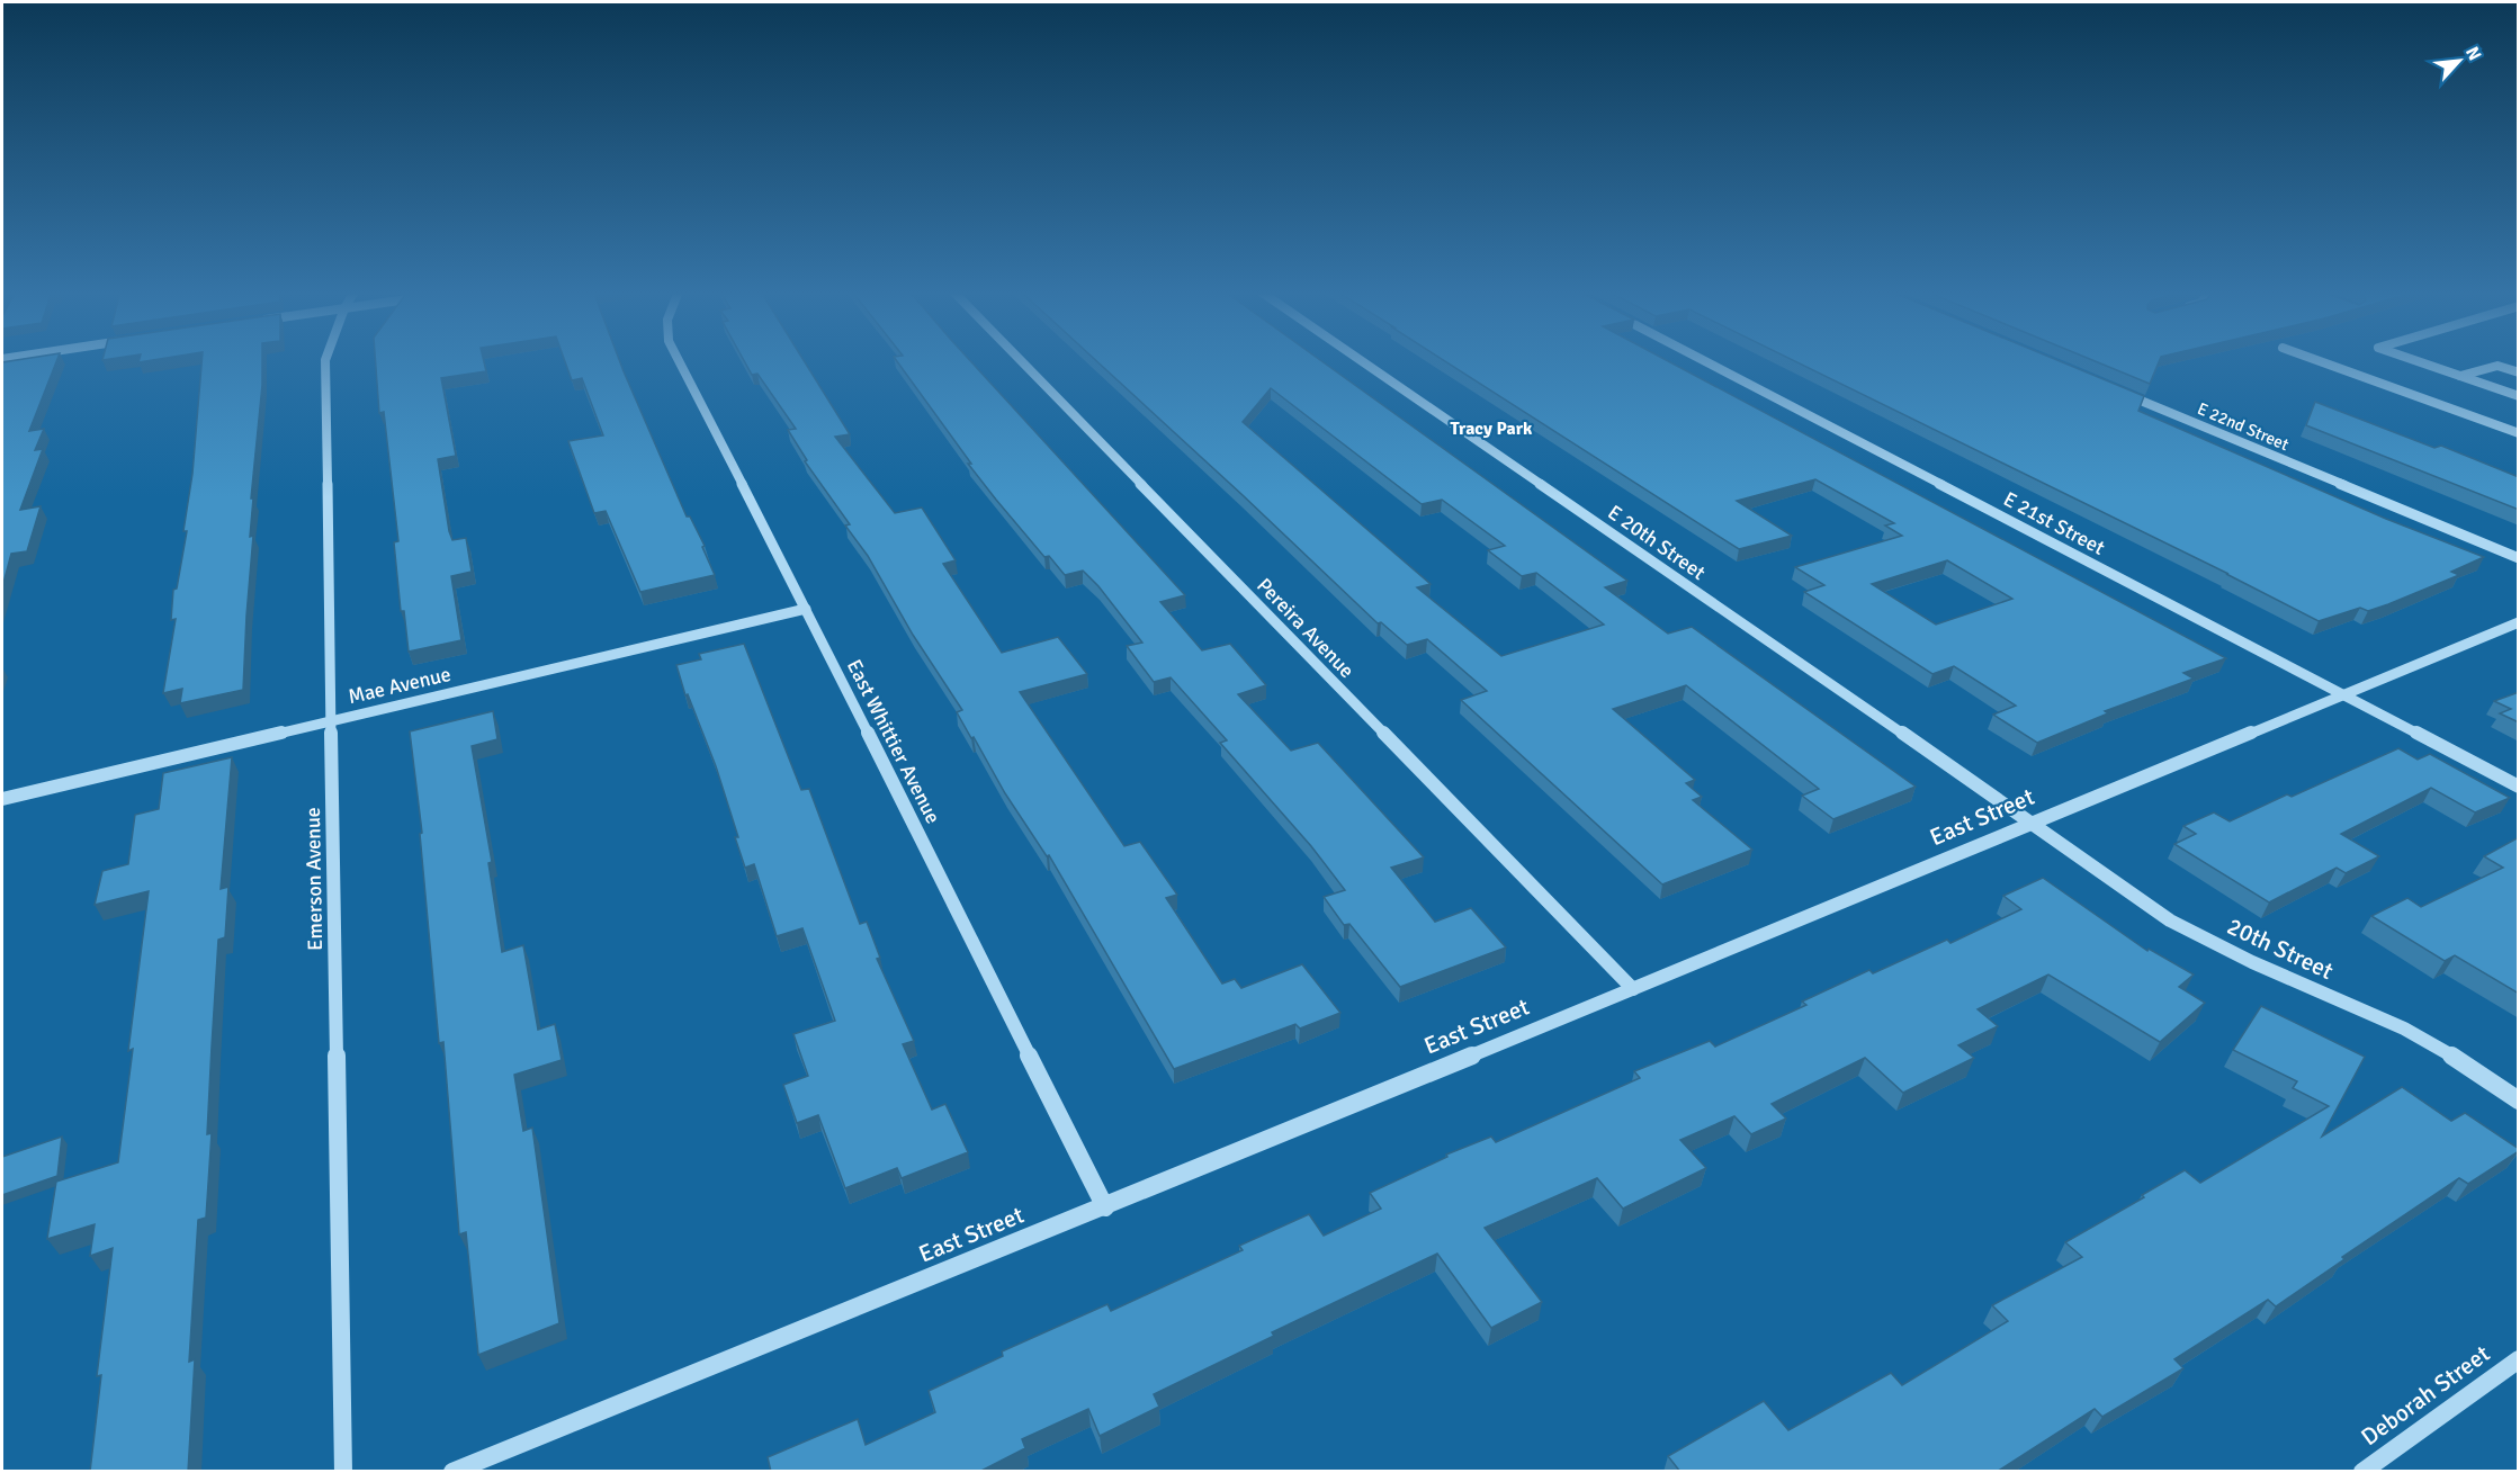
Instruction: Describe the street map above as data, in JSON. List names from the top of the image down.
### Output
{
  "streets": {
    "street": [
      "E 22nd Street",
      "E 21st Street",
      "E 20th Street",
      "Pereira Avenue",
      "Mae Avenue",
      "East Whittier Avenue",
      "East Street",
      "Emerson Avenue",
      "20th Street",
      "Deborah Street"
    ]
  },
  "crossings": [
    ["E 21st Street", "East Street"],
    ["E 20th Street", "East Street"],
    ["E 20th Street", "20th Street"],
    ["Pereira Avenue", "East Street"],
    ["Mae Avenue", "East Whittier Avenue"],
    ["Mae Avenue", "Emerson Avenue"],
    ["East Whittier Avenue", "East Street"],
    ["East Street", "20th Street"]
  ],
  "districts": ["Tracy Park"],
  "north": "top right"
}
